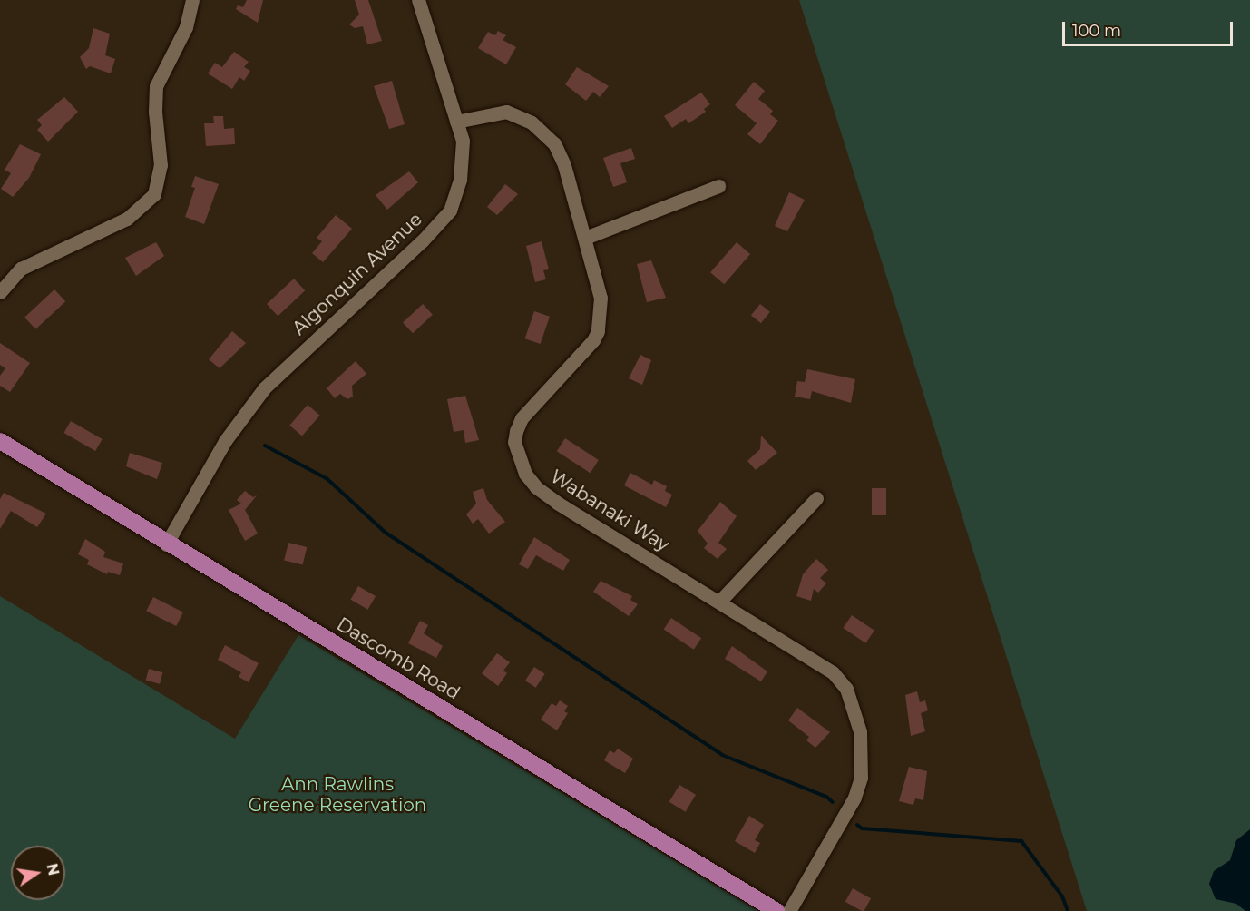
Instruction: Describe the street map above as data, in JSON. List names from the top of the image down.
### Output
{
  "streets": {
    "main road": ["Dascomb Road"],
    "street": ["Algonquin Avenue", "Wabanaki Way"]
  },
  "crossings": [
    ["Algonquin Avenue", "Wabanaki Way"],
    ["Algonquin Avenue", "Dascomb Road"]
  ],
  "parks": ["Ann Rawlins Greene Reservation"],
  "scale_bar": "100 m",
  "north": "right"
}
